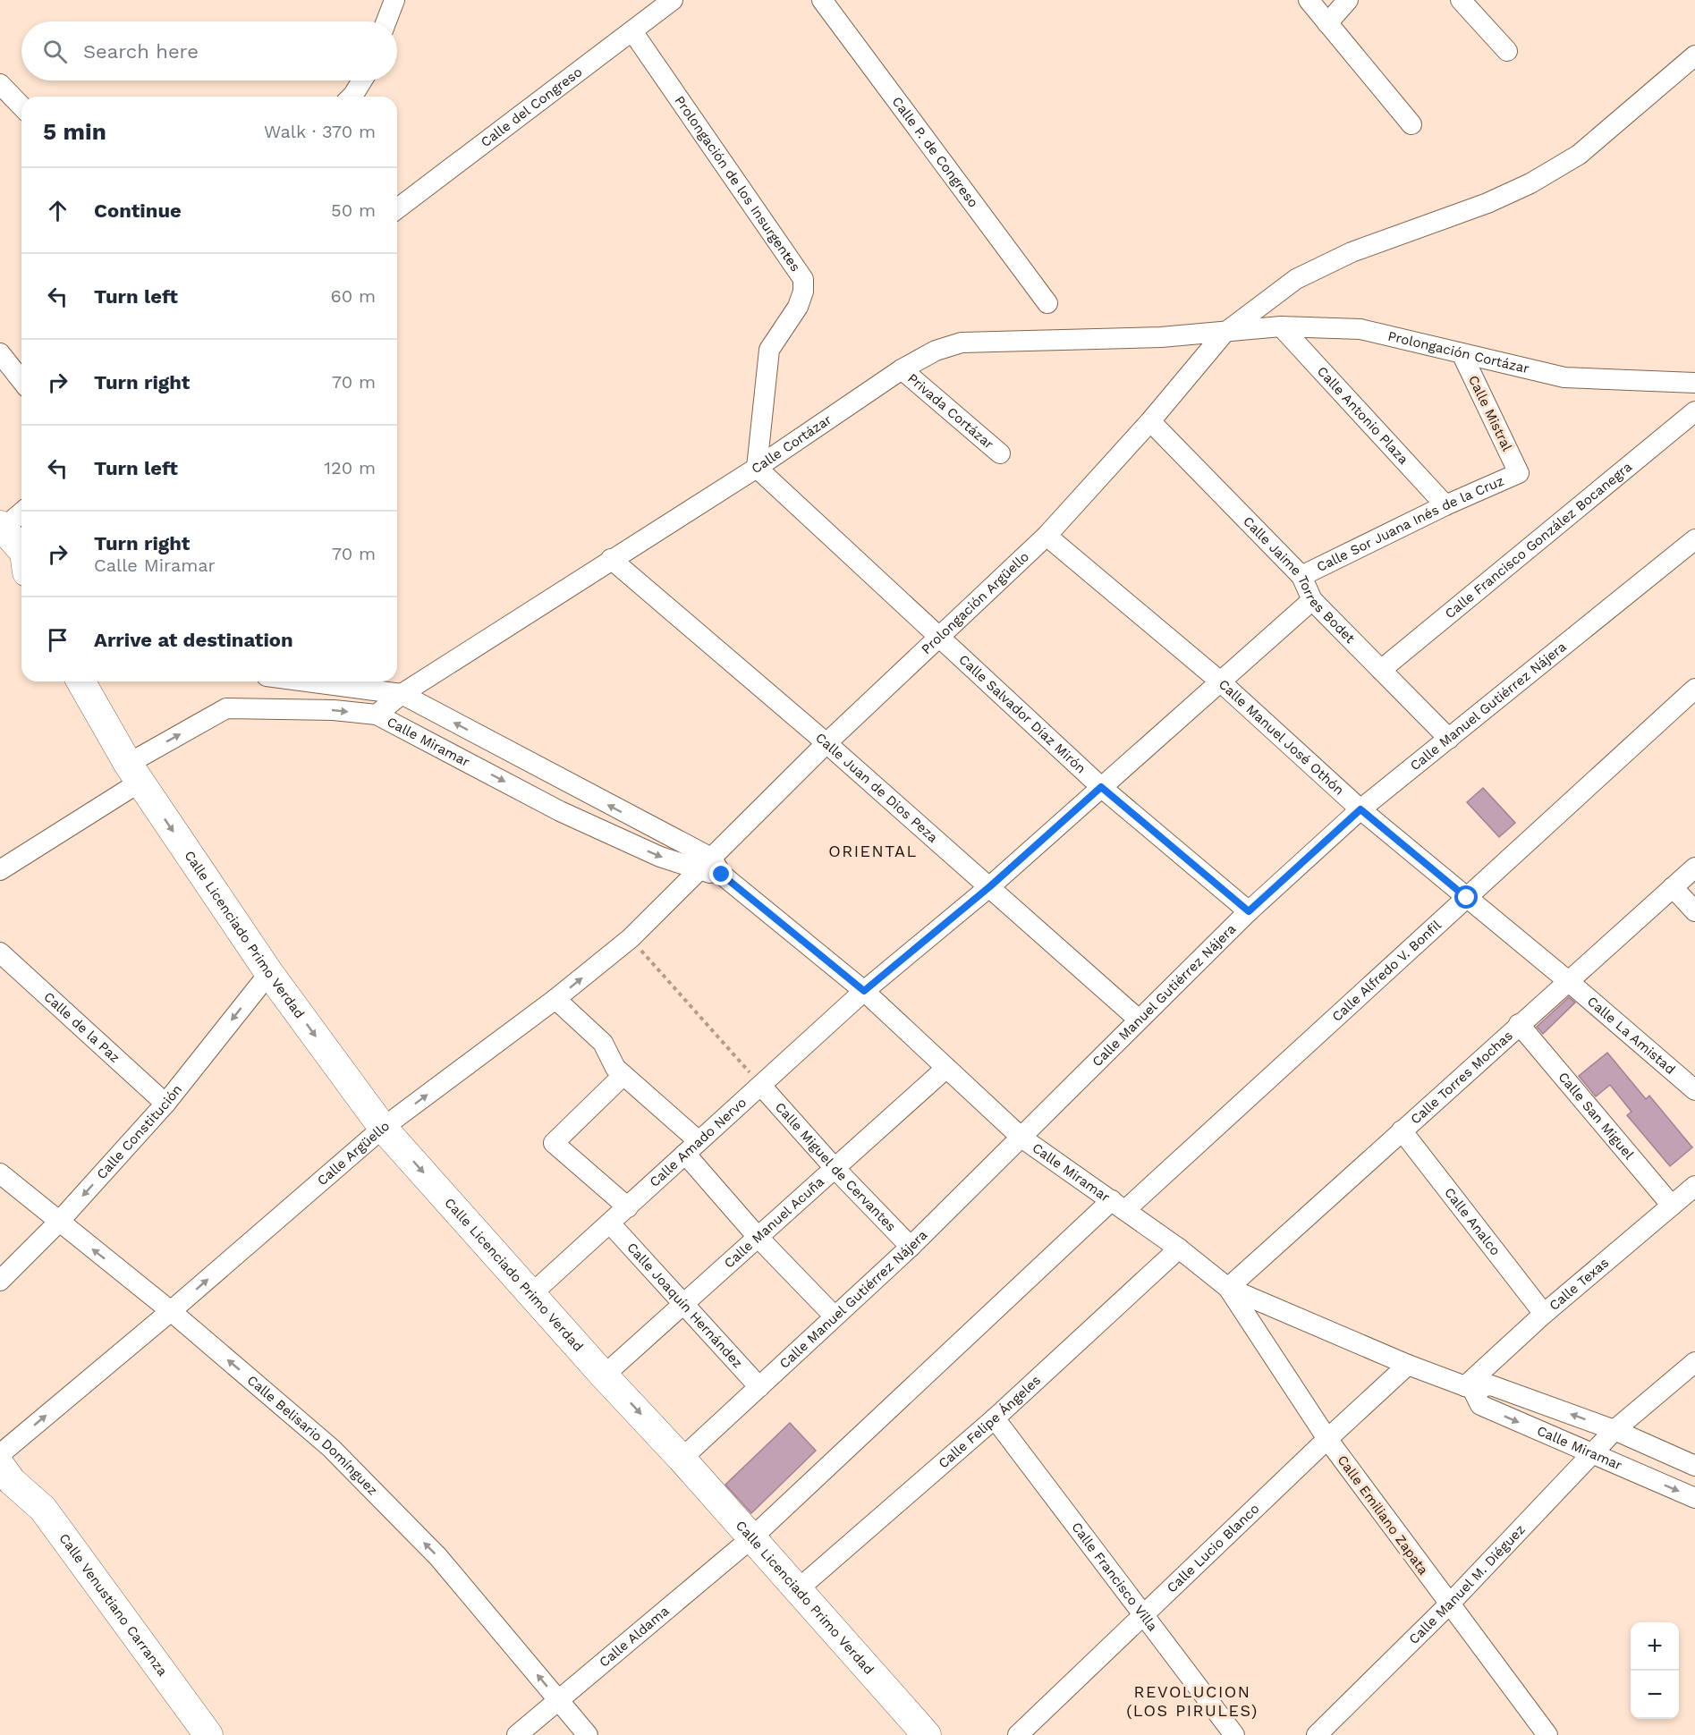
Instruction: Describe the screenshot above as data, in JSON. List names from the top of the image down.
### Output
{
  "streets": {
    "street": [
      "Calle del Congreso",
      "Calle P. de Congreso",
      "Prolongación de los Insurgentes",
      "Prolongación Cortázar",
      "Privada Cortázar",
      "Calle Mistral",
      "Calle Antonio Plaza",
      "Calle Cortázar",
      "Calle Sor Juana Inés de la Cruz",
      "Calle Francisco González Bocanegra",
      "Calle Jaime Torres Bodet",
      "Prolongación Argüello",
      "Calle Manuel Gutiérrez Nájera",
      "Calle Salvador Díaz Mirón",
      "Calle Manuel José Othón",
      "Calle Miramar",
      "Calle Juan de Dios Peza",
      "Calle Licenciado Primo Verdad",
      "Calle Alfredo V. Bonfil",
      "Calle de la Paz",
      "Calle La Amistad",
      "Calle Torres Mochas",
      "Calle San Miguel",
      "Calle Constitución",
      "Calle Amado Nervo",
      "Calle Argüello",
      "Calle Miguel de Cervantes",
      "Calle Manuel Acuña",
      "Calle Analco",
      "Calle Texas",
      "Calle Joaquín Hernández",
      "Calle Felipe Ángeles",
      "Calle Belisario Domínguez",
      "Calle Emiliano Zapata",
      "Calle Lucio Blanco",
      "Calle Francisco Villa",
      "Calle Manuel M. Diéguez",
      "Calle Venustiano Carranza",
      "Calle Aldama"
    ]
  },
  "crossings": [
    ["Calle del Congreso", "Prolongación de los Insurgentes"],
    ["Prolongación de los Insurgentes", "Calle Cortázar"],
    ["Prolongación de los Insurgentes", "Calle Salvador Díaz Mirón"],
    ["Prolongación Cortázar", "Calle Mistral"],
    ["Prolongación Cortázar", "Calle Antonio Plaza"],
    ["Prolongación Cortázar", "Calle Cortázar"],
    ["Prolongación Cortázar", "Prolongación Argüello"],
    ["Privada Cortázar", "Calle Cortázar"],
    ["Calle Mistral", "Calle Sor Juana Inés de la Cruz"],
    ["Calle Antonio Plaza", "Calle Sor Juana Inés de la Cruz"],
    ["Calle Cortázar", "Prolongación Argüello"],
    ["Calle Cortázar", "Calle Salvador Díaz Mirón"],
    ["Calle Cortázar", "Calle Miramar"],
    ["Calle Cortázar", "Calle Juan de Dios Peza"],
    ["Calle Sor Juana Inés de la Cruz", "Calle Jaime Torres Bodet"],
    ["Calle Francisco González Bocanegra", "Calle Jaime Torres Bodet"],
    ["Calle Jaime Torres Bodet", "Prolongación Argüello"],
    ["Calle Jaime Torres Bodet", "Calle Manuel Gutiérrez Nájera"],
    ["Prolongación Argüello", "Calle Salvador Díaz Mirón"],
    ["Prolongación Argüello", "Calle Manuel José Othón"],
    ["Prolongación Argüello", "Calle Miramar"],
    ["Prolongación Argüello", "Calle Juan de Dios Peza"],
    ["Prolongación Argüello", "Calle Argüello"],
    ["Calle Manuel Gutiérrez Nájera", "Calle Salvador Díaz Mirón"],
    ["Calle Manuel Gutiérrez Nájera", "Calle Manuel José Othón"],
    ["Calle Manuel Gutiérrez Nájera", "Calle Miramar"],
    ["Calle Manuel Gutiérrez Nájera", "Calle Juan de Dios Peza"],
    ["Calle Manuel Gutiérrez Nájera", "Calle Licenciado Primo Verdad"],
    ["Calle Manuel Gutiérrez Nájera", "Calle Miguel de Cervantes"],
    ["Calle Manuel Gutiérrez Nájera", "Calle Joaquín Hernández"],
    ["Calle Manuel José Othón", "Calle Alfredo V. Bonfil"],
    ["Calle Manuel José Othón", "Calle La Amistad"],
    ["Calle Manuel José Othón", "Calle Torres Mochas"],
    ["Calle Miramar", "Calle Licenciado Primo Verdad"],
    ["Calle Miramar", "Calle Alfredo V. Bonfil"],
    ["Calle Miramar", "Calle Torres Mochas"],
    ["Calle Miramar", "Calle Amado Nervo"],
    ["Calle Miramar", "Calle Argüello"],
    ["Calle Miramar", "Calle Manuel Acuña"],
    ["Calle Miramar", "Calle Texas"],
    ["Calle Miramar", "Calle Felipe Ángeles"],
    ["Calle Miramar", "Calle Emiliano Zapata"],
    ["Calle Miramar", "Calle Lucio Blanco"],
    ["Calle Miramar", "Calle Manuel M. Diéguez"],
    ["Calle Licenciado Primo Verdad", "Calle Constitución"],
    ["Calle Licenciado Primo Verdad", "Calle Amado Nervo"],
    ["Calle Licenciado Primo Verdad", "Calle Argüello"],
    ["Calle Licenciado Primo Verdad", "Calle Manuel Acuña"],
    ["Calle Licenciado Primo Verdad", "Calle Felipe Ángeles"],
    ["Calle Licenciado Primo Verdad", "Calle Aldama"],
    ["Calle de la Paz", "Calle Constitución"],
    ["Calle La Amistad", "Calle Torres Mochas"],
    ["Calle Torres Mochas", "Calle San Miguel"],
    ["Calle Torres Mochas", "Calle Analco"],
    ["Calle Torres Mochas", "Calle Emiliano Zapata"],
    ["Calle San Miguel", "Calle Texas"],
    ["Calle Constitución", "Calle Belisario Domínguez"],
    ["Calle Amado Nervo", "Calle Miguel de Cervantes"],
    ["Calle Amado Nervo", "Calle Joaquín Hernández"],
    ["Calle Argüello", "Calle Belisario Domínguez"],
    ["Calle Miguel de Cervantes", "Calle Manuel Acuña"],
    ["Calle Manuel Acuña", "Calle Joaquín Hernández"],
    ["Calle Analco", "Calle Texas"],
    ["Calle Felipe Ángeles", "Calle Francisco Villa"],
    ["Calle Belisario Domínguez", "Calle Aldama"],
    ["Calle Emiliano Zapata", "Calle Lucio Blanco"],
    ["Calle Emiliano Zapata", "Calle Manuel M. Diéguez"],
    ["Calle Lucio Blanco", "Calle Francisco Villa"]
  ],
  "one_way": ["Calle Constitución", "Calle Argüello", "Calle Belisario Domínguez"],
  "districts": ["ORIENTAL", "REVOLUCION (LOS PIRULES)"],
  "page": {
    "search": "Search here",
    "heading": ["5 min", "Walk · 370 m"],
    "list": [
      ["Continue", "50 m"],
      ["Turn left", "60 m"],
      ["Turn right", "70 m"],
      ["Turn left", "120 m"],
      ["Turn right", "Calle Miramar", "70 m"],
      "Arrive at destination"
    ],
    "map_buttons": ["+", "−"]
  }
}
